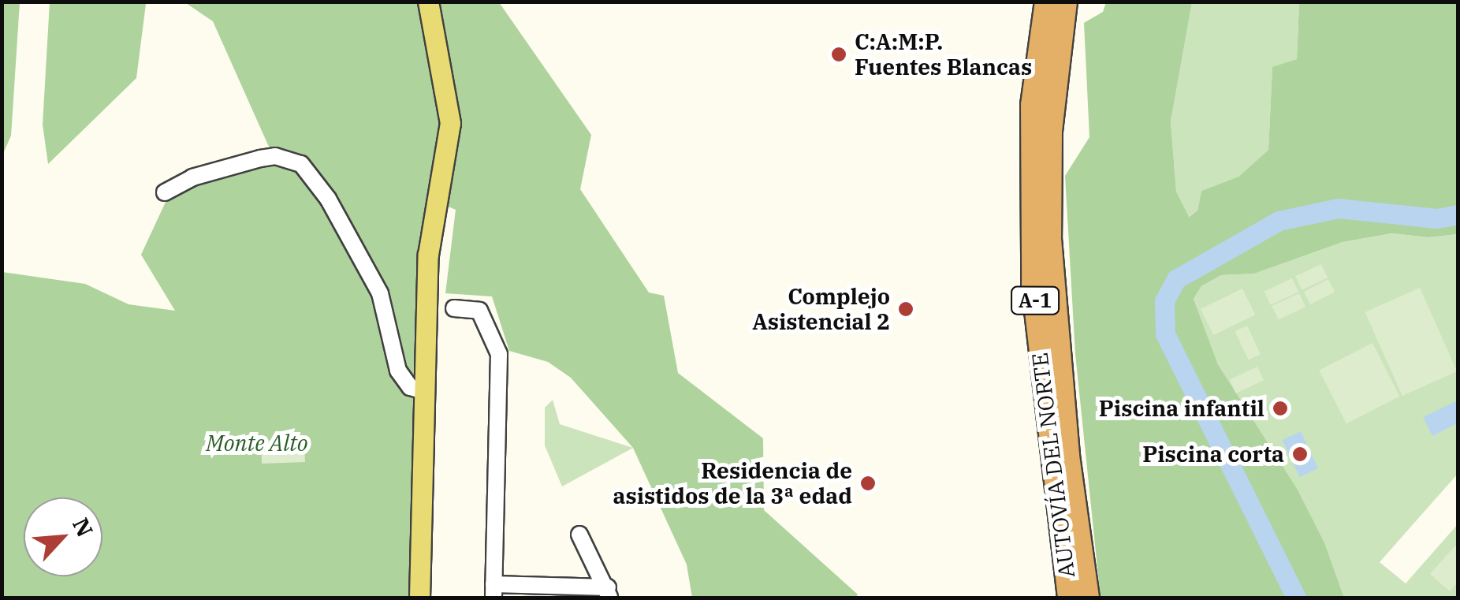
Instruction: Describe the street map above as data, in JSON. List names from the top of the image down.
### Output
{
  "streets": {
    "highway": ["A-1", "AUTOVÍA DEL NORTE"]
  },
  "parks": ["Monte Alto"],
  "places": [
    "C:A:M:P. Fuentes Blancas",
    "Complejo Asistencial 2",
    "Piscina infantil",
    "Piscina corta",
    "Residencia de asistidos de la 3ª edad"
  ],
  "north": "top right"
}
